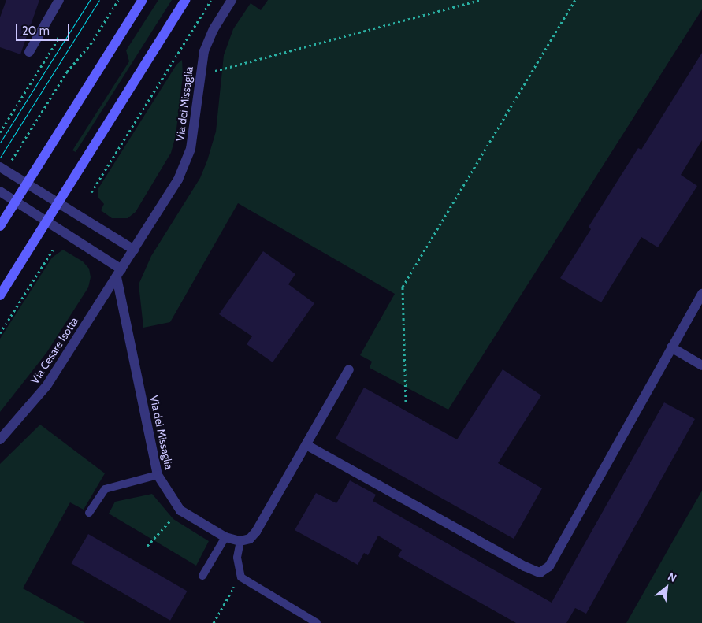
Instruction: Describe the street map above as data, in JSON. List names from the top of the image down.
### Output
{
  "streets": {
    "street": ["Via dei Missaglia", "Via Cesare Isotta"]
  },
  "crossings": [
    ["Via dei Missaglia", "Via Cesare Isotta"]
  ],
  "scale_bar": "20 m",
  "north": "top right"
}
